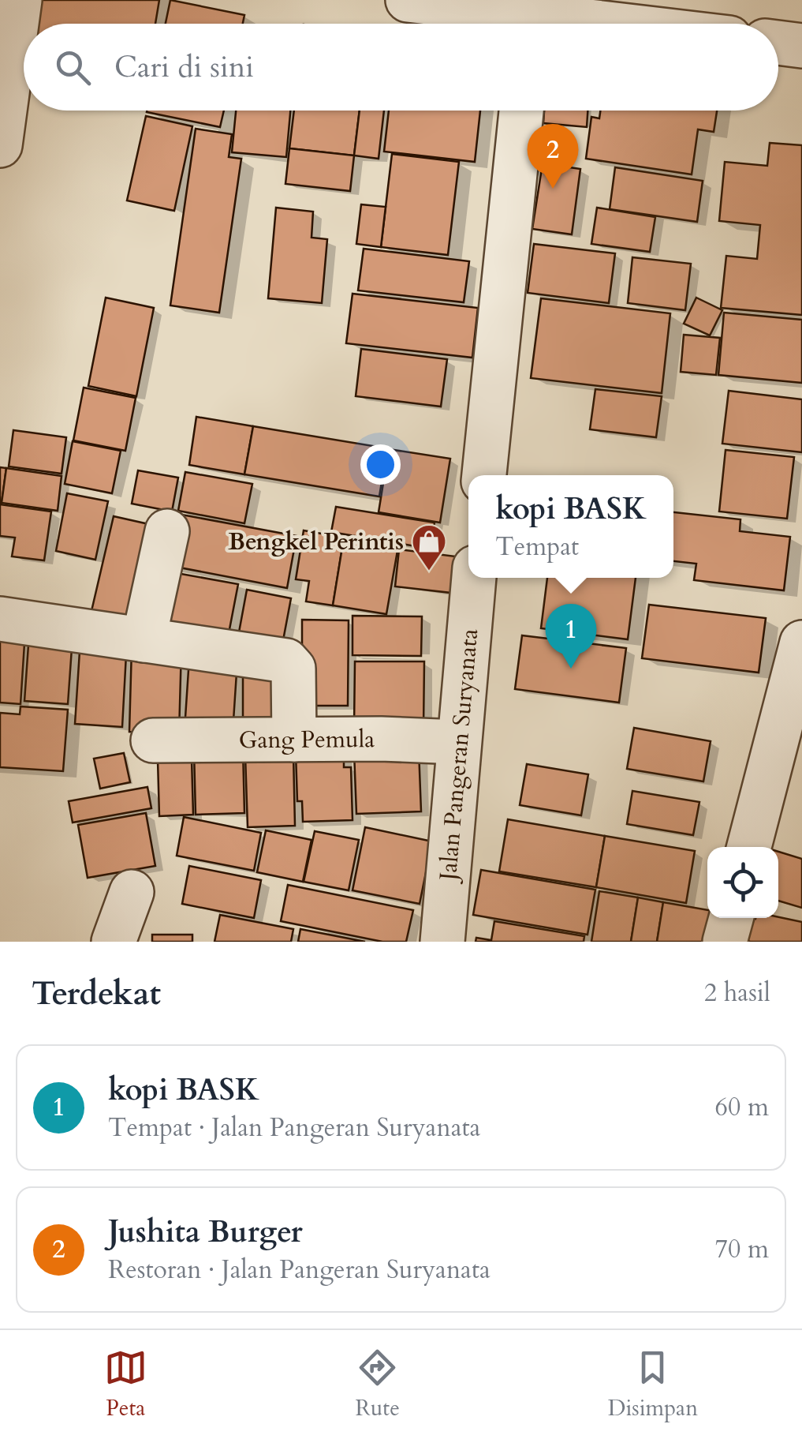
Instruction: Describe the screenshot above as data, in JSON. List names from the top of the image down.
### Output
{
  "streets": {
    "street": ["Gang Pemula", "Jalan Pangeran Suryanata"]
  },
  "crossings": [
    ["Gang Pemula", "Jalan Pangeran Suryanata"]
  ],
  "places": {
    "shop": ["Bengkel Perintis"]
  },
  "page": {
    "search": "Cari di sini",
    "pins": ["2", "1"],
    "popup": ["kopi BASK", "Tempat"],
    "heading": ["Terdekat", "2 hasil"],
    "list": [
      {
        "mark": "1",
        "name": "kopi BASK",
        "note": "Tempat · Jalan Pangeran Suryanata",
        "value": "60 m"
      },
      {
        "mark": "2",
        "name": "Jushita Burger",
        "note": "Restoran · Jalan Pangeran Suryanata",
        "value": "70 m"
      }
    ],
    "nav": ["Peta", "Rute", "Disimpan"]
  }
}
